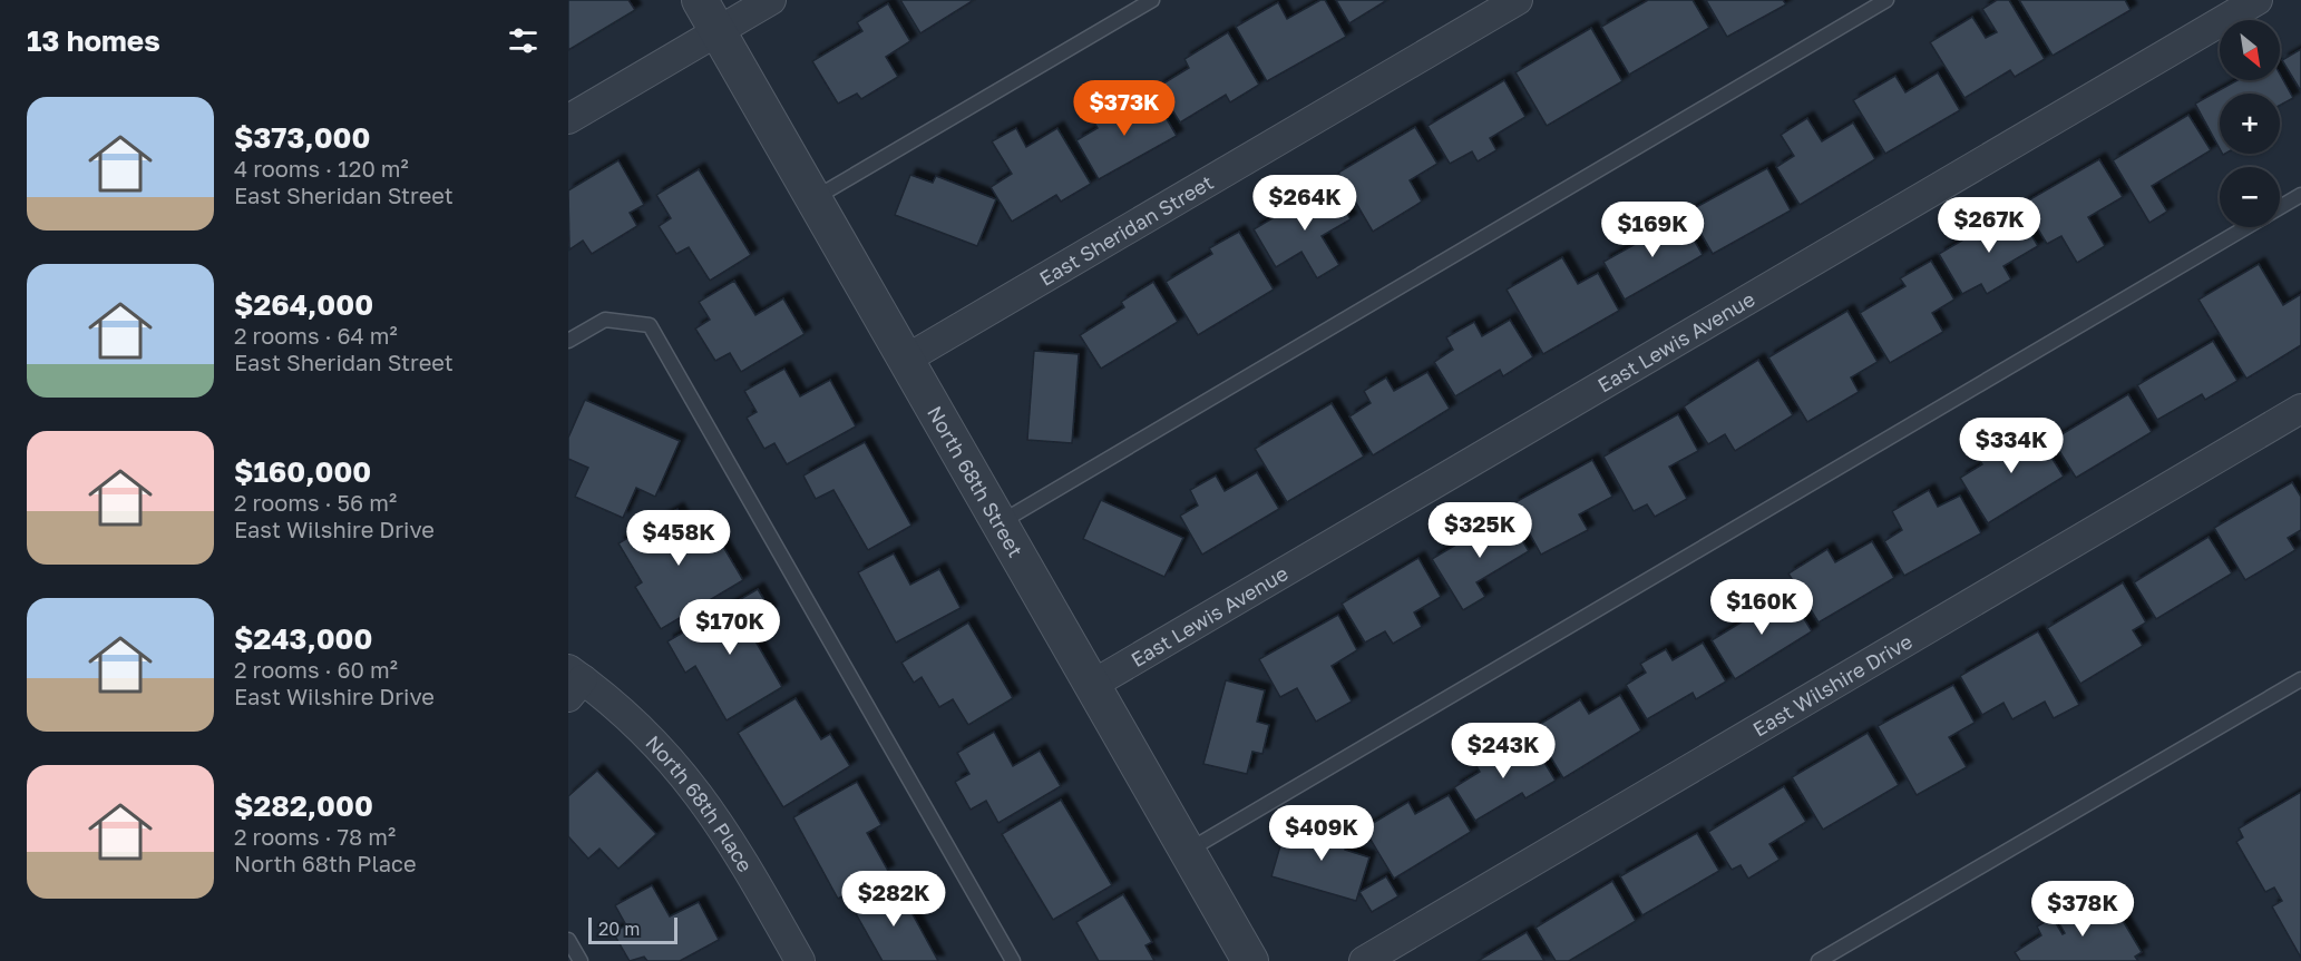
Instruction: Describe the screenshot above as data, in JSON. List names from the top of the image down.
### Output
{
  "streets": {
    "street": [
      "East Sheridan Street",
      "East Lewis Avenue",
      "North 68th Street",
      "East Wilshire Drive",
      "North 68th Place"
    ]
  },
  "crossings": [
    ["East Sheridan Street", "North 68th Street"],
    ["East Lewis Avenue", "North 68th Street"]
  ],
  "scale_bar": "20 m",
  "north": "bottom right",
  "page": {
    "heading": "13 homes",
    "map_buttons": ["+", "−"],
    "list": [
      {
        "name": "$373,000",
        "note": "4 rooms · 120 m² · East Sheridan Street"
      },
      {
        "name": "$264,000",
        "note": "2 rooms · 64 m² · East Sheridan Street"
      },
      {
        "name": "$160,000",
        "note": "2 rooms · 56 m² · East Wilshire Drive"
      },
      {
        "name": "$243,000",
        "note": "2 rooms · 60 m² · East Wilshire Drive"
      },
      {
        "name": "$282,000",
        "note": "2 rooms · 78 m² · North 68th Place"
      }
    ],
    "price": [
      "$373K",
      "$264K",
      "$267K",
      "$169K",
      "$334K",
      "$325K",
      "$458K",
      "$160K",
      "$170K",
      "$243K",
      "$409K",
      "$282K",
      "$378K"
    ],
    "scale": "20 m"
  }
}
